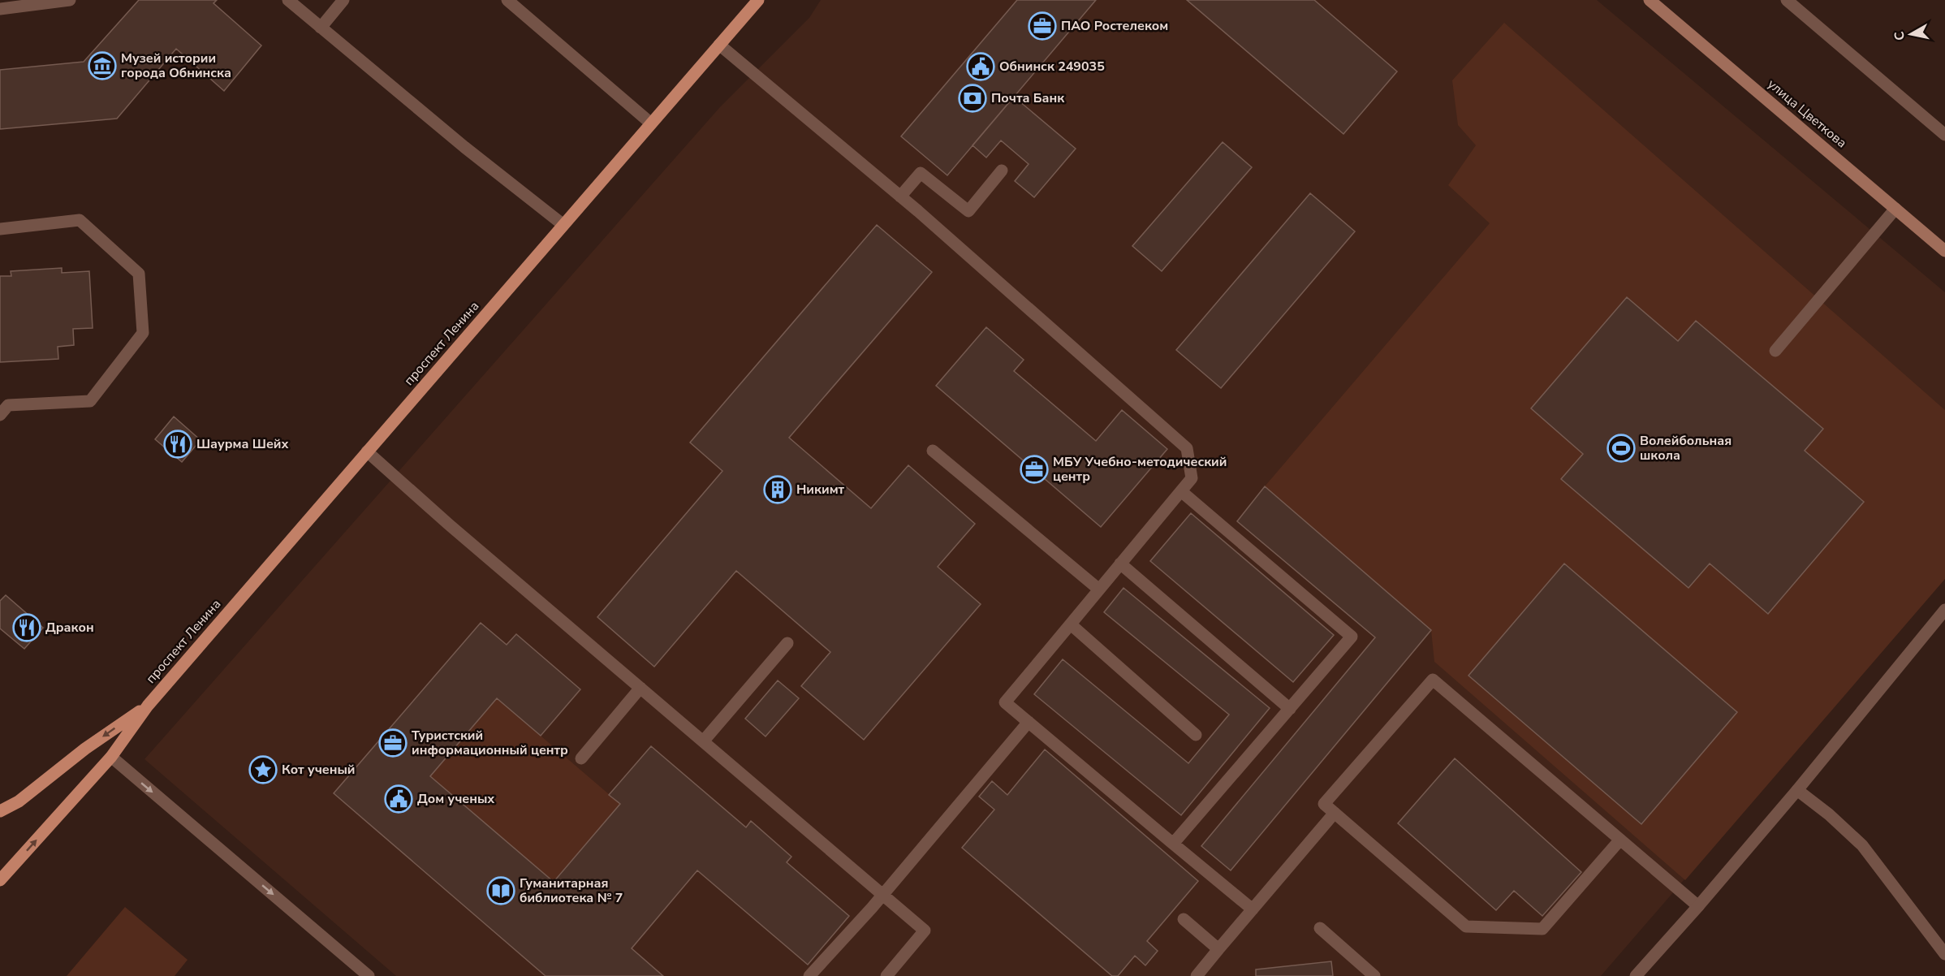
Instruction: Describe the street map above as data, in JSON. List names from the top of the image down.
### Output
{
  "streets": {
    "main road": ["проспект Ленина"],
    "street": ["улица Цветкова"]
  },
  "places": {
    "office": ["ПАО Ростелеком", "МБУ Учебно-методический центр", "Туристский информационный центр"],
    "museum": ["Музей истории города Обнинска"],
    "public building": ["Обнинск 249035", "Дом ученых"],
    "bank": ["Почта Банк"],
    "restaurant": ["Шаурма Шейх", "Дракон"],
    "sports": ["Волейбольная школа"],
    "building": ["Никимт"],
    "place": ["Кот ученый"],
    "library": ["Гуманитарная библиотека № 7"]
  },
  "north": "left"
}
